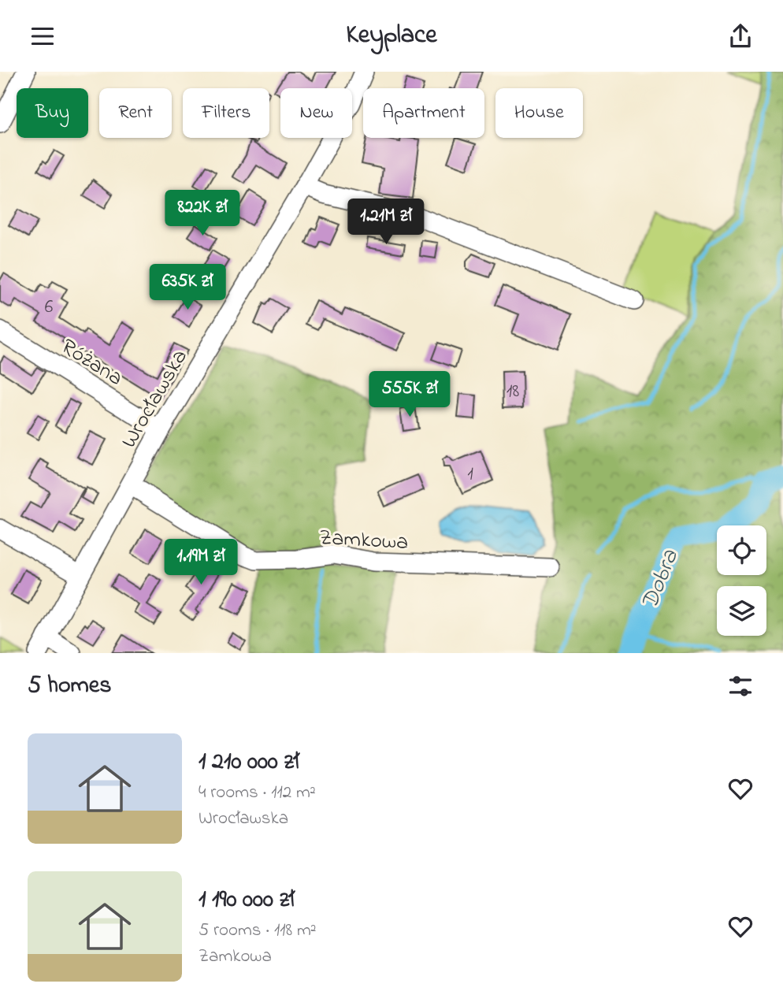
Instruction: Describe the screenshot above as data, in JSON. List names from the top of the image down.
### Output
{
  "streets": {
    "street": ["Różana", "Wrocławska", "Zamkowa"]
  },
  "crossings": [
    ["Różana", "Wrocławska"],
    ["Wrocławska", "Zamkowa"]
  ],
  "water": ["Dobra"],
  "house_numbers": ["6", "18", "1"],
  "page": {
    "header": "Keyplace",
    "chip": [
      "Buy",
      "Rent",
      "Filters",
      "New",
      "Apartment",
      "House"
    ],
    "price": [
      "822K zł",
      "1.21M zł",
      "635K zł",
      "555K zł",
      "1.19M zł"
    ],
    "heading": "5 homes",
    "list": [
      {
        "name": "1 210 000 zł",
        "note": "4 rooms · 112 m² · Wrocławska"
      },
      {
        "name": "1 190 000 zł",
        "note": "5 rooms · 118 m² · Zamkowa"
      }
    ]
  }
}
